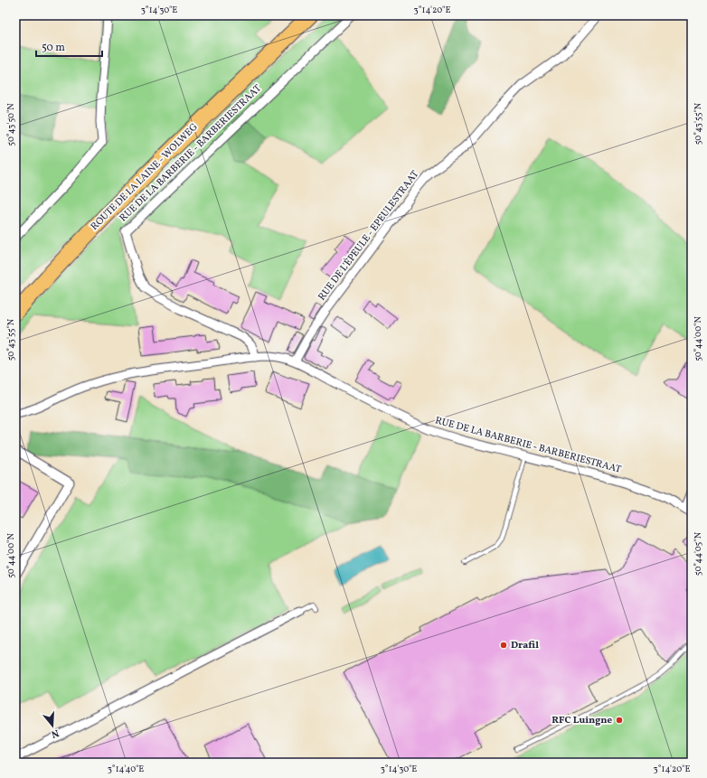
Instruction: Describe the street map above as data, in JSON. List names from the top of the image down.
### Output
{
  "streets": {
    "highway": ["ROUTE DE LA LAINE - WOLWEG"],
    "street": ["RUE DE LA BARBERIE - BARBERIESTRAAT", "RUE DE L'ÉPEULE - EPEULESTRAAT"]
  },
  "crossings": [
    ["RUE DE LA BARBERIE - BARBERIESTRAAT", "RUE DE L'ÉPEULE - EPEULESTRAAT"]
  ],
  "places": ["Drafil", "RFC Luingne"],
  "scale_bar": "50 m",
  "north": "bottom",
  "coordinates": [
    "3°14'30\"E",
    "3°14'20\"E",
    "50°43'55\"N",
    "50°43'50\"N",
    "50°44'00\"N",
    "50°44'05\"N",
    "3°14'40\"E"
  ]
}
